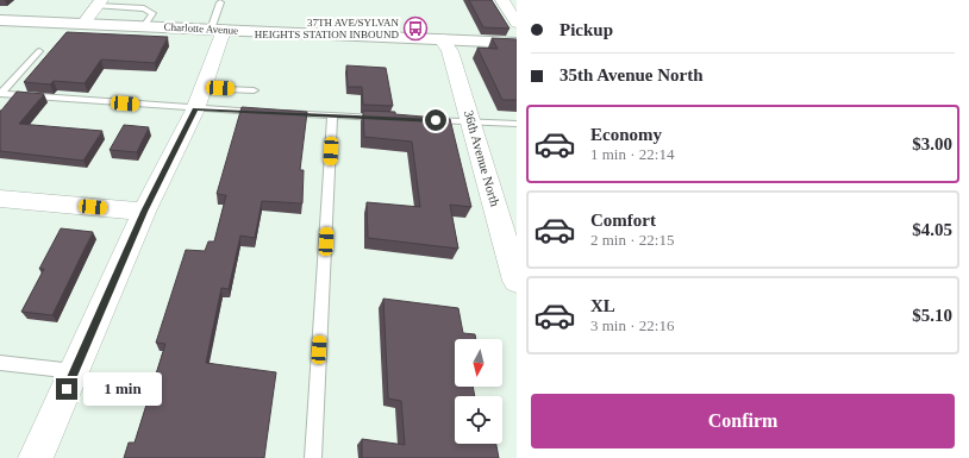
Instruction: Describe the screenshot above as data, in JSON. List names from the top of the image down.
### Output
{
  "streets": {
    "main road": ["Charlotte Avenue"],
    "street": ["36th Avenue North"]
  },
  "crossings": [
    ["Charlotte Avenue", "36th Avenue North"]
  ],
  "places": {
    "bus stop": ["37TH AVE/SYLVAN HEIGHTS STATION INBOUND"]
  },
  "north": "bottom",
  "page": {
    "banner": ["Pickup", "35th Avenue North"],
    "list": [
      {
        "name": "Economy",
        "note": "1 min · 22:14",
        "value": "$3.00"
      },
      {
        "name": "Comfort",
        "note": "2 min · 22:15",
        "value": "$4.05"
      },
      {
        "name": "XL",
        "note": "3 min · 22:16",
        "value": "$5.10"
      }
    ],
    "bubble": "1 min",
    "buttons": "Confirm"
  }
}
